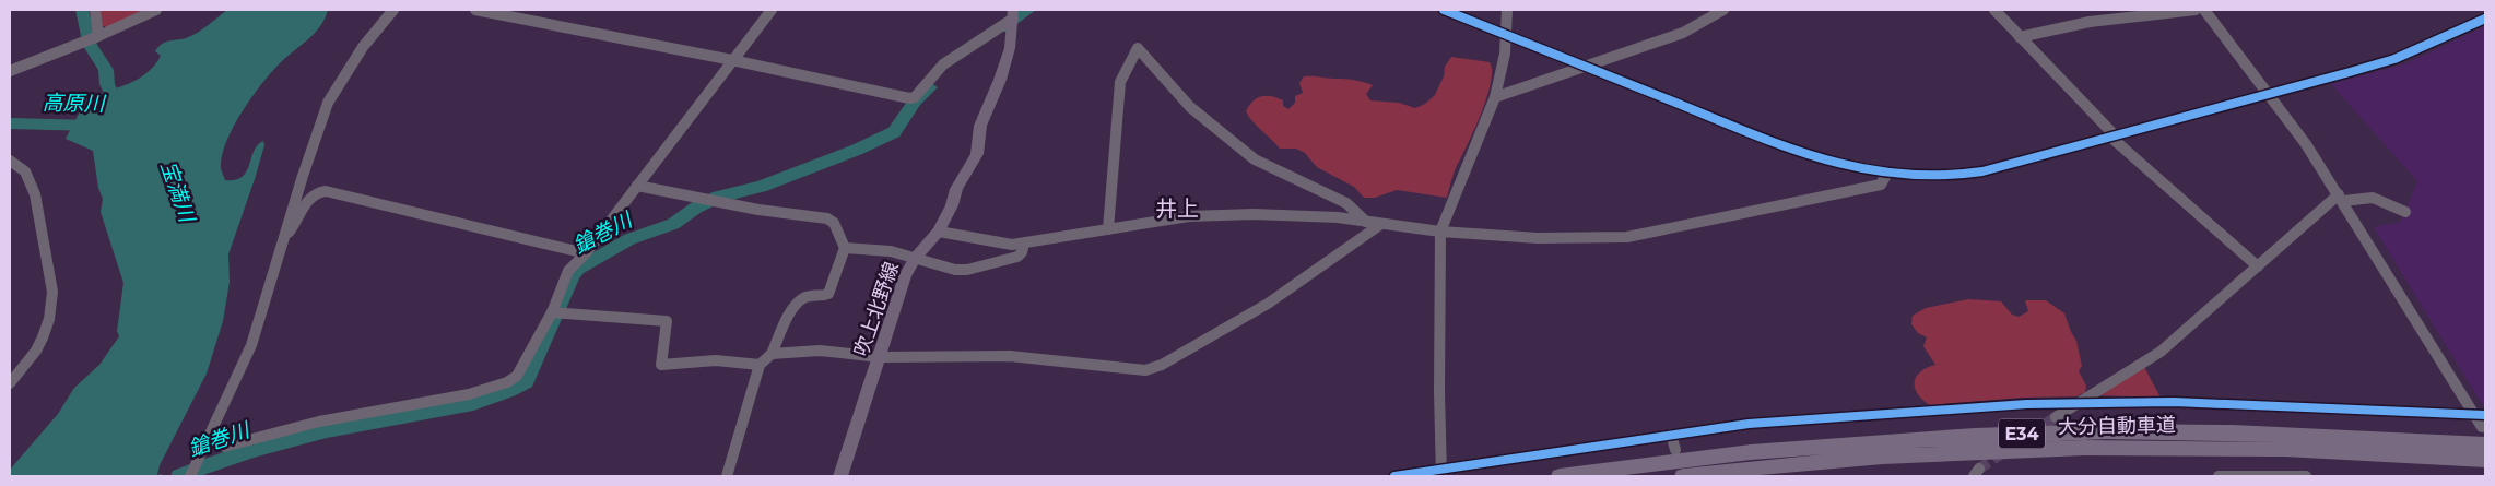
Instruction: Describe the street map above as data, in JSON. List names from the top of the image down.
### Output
{
  "streets": {
    "highway": ["大分自動車道", "E34"],
    "main road": ["吹上北野線"]
  },
  "districts": ["井上"],
  "water": ["高原川", "宝満川", "鎗巻川"]
}
